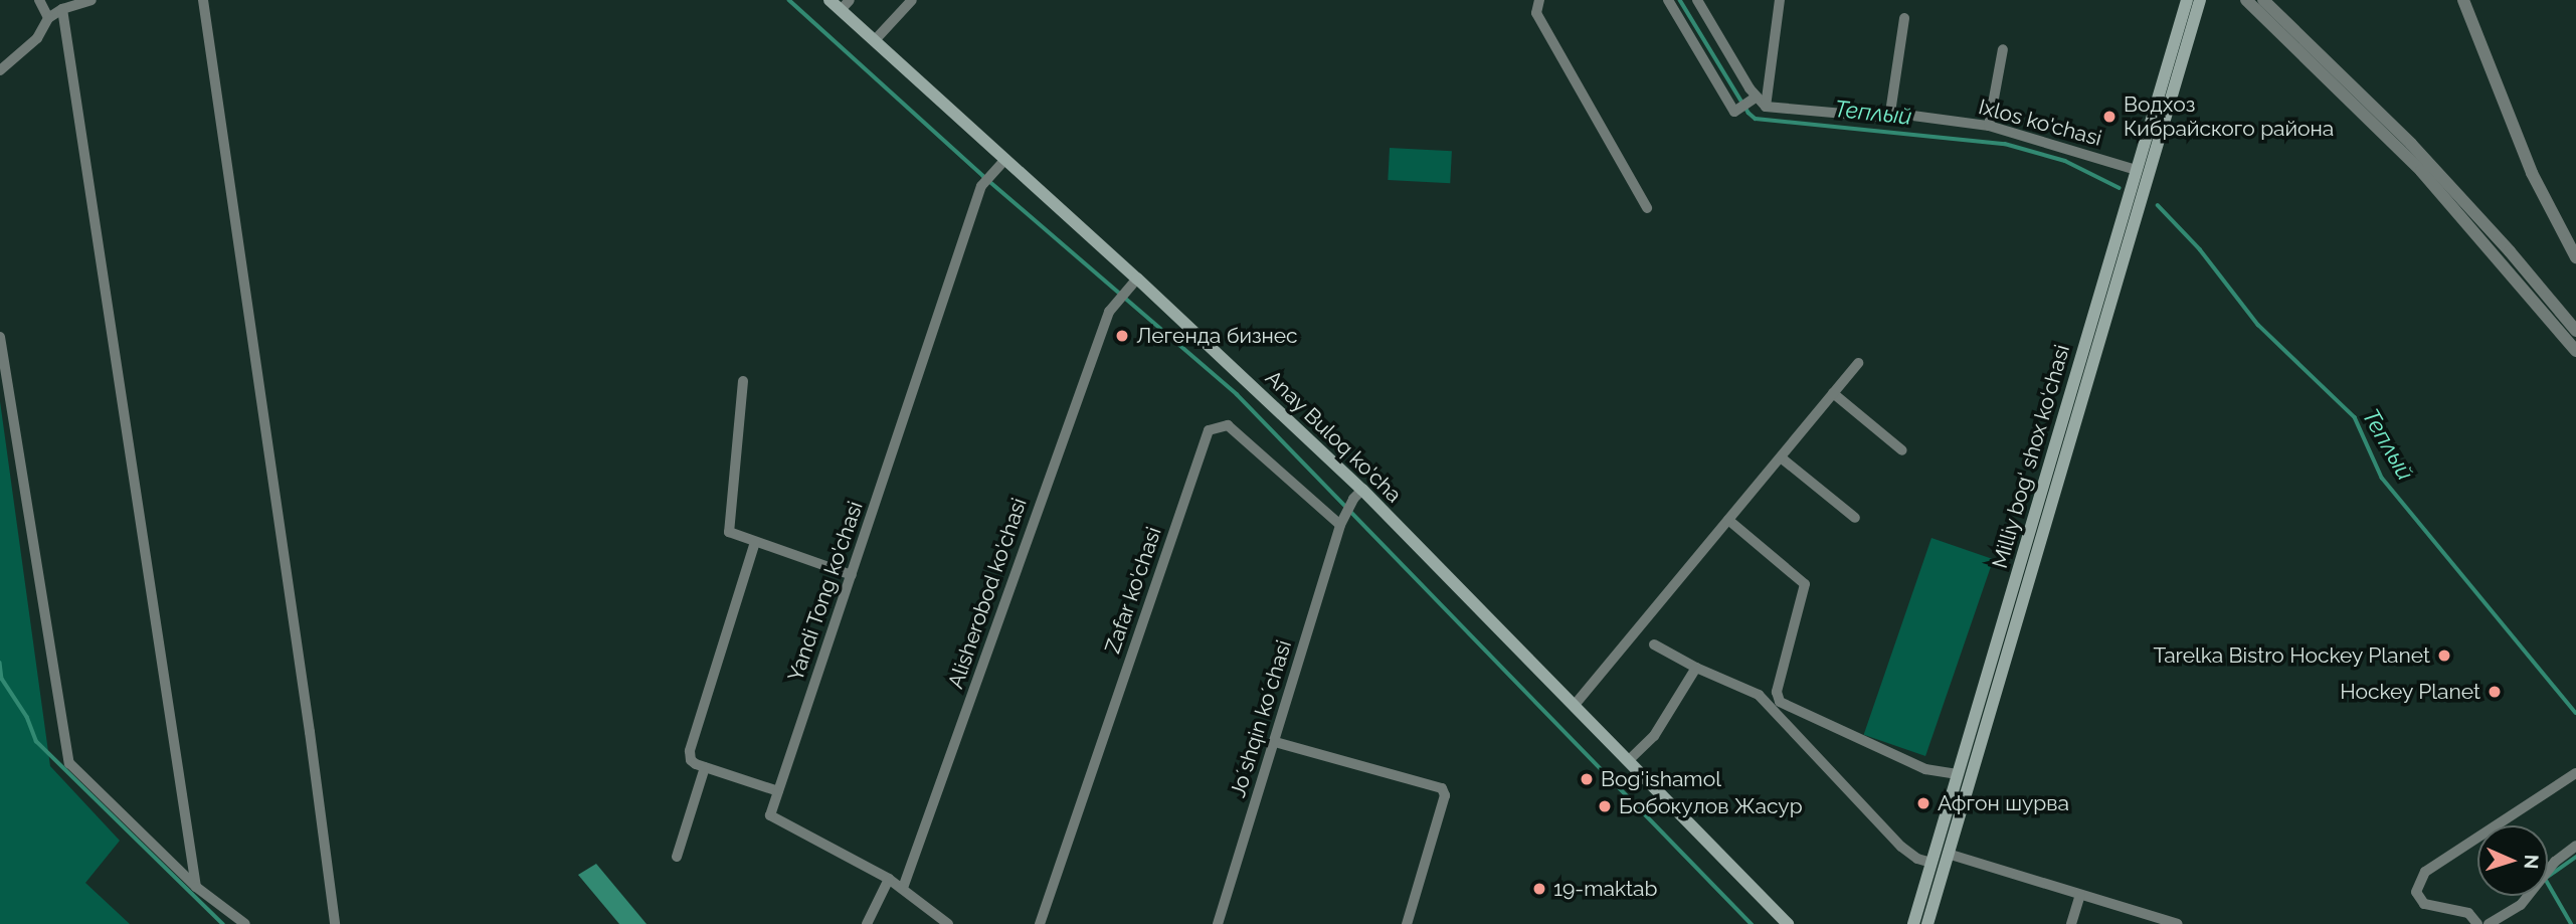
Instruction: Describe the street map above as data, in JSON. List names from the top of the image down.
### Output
{
  "streets": {
    "main road": ["Anay Buloq ko'cha", "Milliy bog‘ shox ko‘chasi"],
    "street": [
      "Ixlos ko'chasi",
      "Zafar ko'chasi",
      "Yandi Tong ko'chasi",
      "Alisherobod ko'chasi",
      "Joʼshqin koʼchasi"
    ]
  },
  "crossings": [
    ["Ixlos ko'chasi", "Milliy bog‘ shox ko‘chasi"],
    ["Anay Buloq ko'cha", "Yandi Tong ko'chasi"],
    ["Anay Buloq ko'cha", "Alisherobod ko'chasi"],
    ["Anay Buloq ko'cha", "Joʼshqin koʼchasi"],
    ["Zafar ko'chasi", "Joʼshqin koʼchasi"],
    ["Yandi Tong ko'chasi", "Alisherobod ko'chasi"]
  ],
  "water": ["Теплый"],
  "places": [
    "Водхоз Кибрайского района",
    "Легенда бизнес",
    "Tarelka Bistro Hockey Planet",
    "Hockey Planet",
    "Bog'ishamol",
    "Афгон шурва",
    "Бобокулов Жасур",
    "19-maktab"
  ],
  "north": "right"
}
